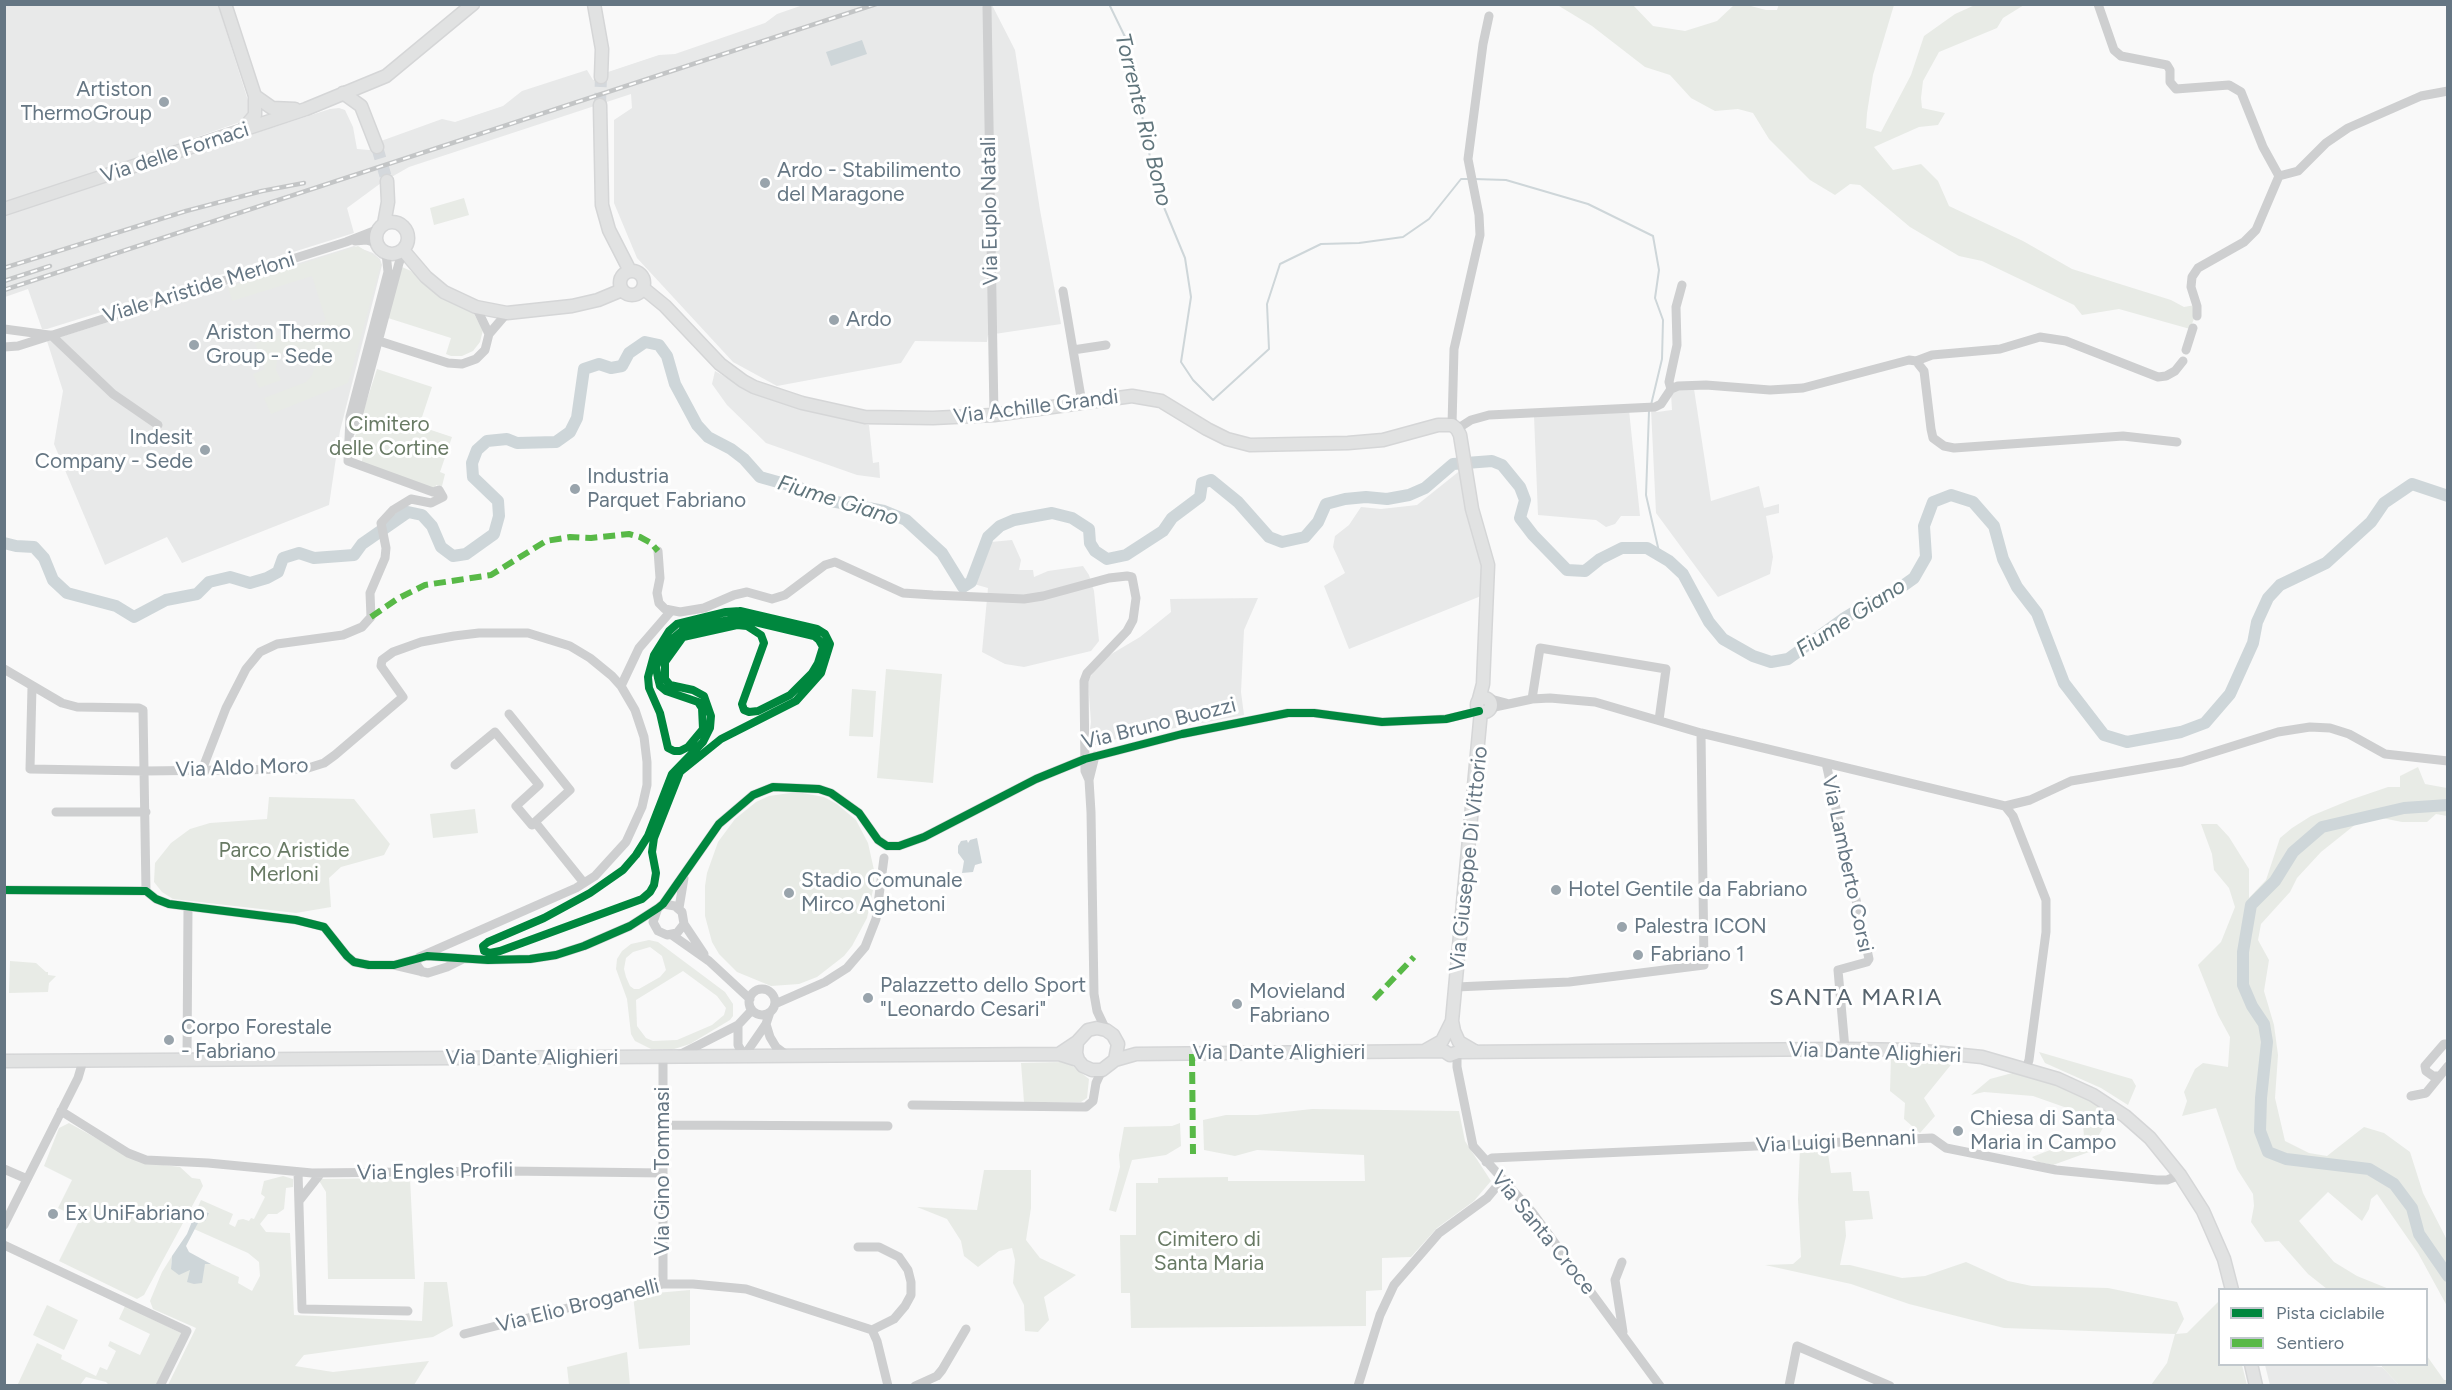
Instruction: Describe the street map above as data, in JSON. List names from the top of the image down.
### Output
{
  "streets": {
    "main road": [
      "Via delle Fornaci",
      "Via Achille Grandi",
      "Via Giuseppe Di Vittorio",
      "Via Dante Alighieri"
    ],
    "street": [
      "Via Euplo Natali",
      "Viale Aristide Merloni",
      "Via Bruno Buozzi",
      "Via Aldo Moro",
      "Via Lamberto Corsi",
      "Via Luigi Bennani",
      "Via Gino Tommasi",
      "Via Engles Profili",
      "Via Santa Croce",
      "Via Elio Broganelli"
    ]
  },
  "crossings": [
    ["Via Euplo Natali", "Via Achille Grandi"],
    ["Via Giuseppe Di Vittorio", "Via Lamberto Corsi"],
    ["Via Giuseppe Di Vittorio", "Via Dante Alighieri"],
    ["Via Giuseppe Di Vittorio", "Via Santa Croce"],
    ["Via Lamberto Corsi", "Via Dante Alighieri"],
    ["Via Dante Alighieri", "Via Luigi Bennani"],
    ["Via Dante Alighieri", "Via Gino Tommasi"],
    ["Via Dante Alighieri", "Via Santa Croce"],
    ["Via Luigi Bennani", "Via Santa Croce"],
    ["Via Gino Tommasi", "Via Engles Profili"],
    ["Via Gino Tommasi", "Via Elio Broganelli"]
  ],
  "districts": ["SANTA MARIA"],
  "water": ["Torrente Rio Bono", "Fiume Giano"],
  "parks": ["Cimitero delle Cortine", "Parco Aristide Merloni", "Cimitero di Santa Maria"],
  "places": [
    "Artiston ThermoGroup",
    "Ardo - Stabilimento del Maragone",
    "Ardo",
    "Ariston Thermo Group - Sede",
    "Indesit Company - Sede",
    "Industria Parquet Fabriano",
    "Hotel Gentile da Fabriano",
    "Stadio Comunale Mirco Aghetoni",
    "Palestra ICON",
    "Fabriano 1",
    "Palazzetto dello Sport \"Leonardo Cesari\"",
    "Movieland Fabriano",
    "Corpo Forestale - Fabriano",
    "Chiesa di Santa Maria in Campo",
    "Ex UniFabriano"
  ],
  "legend": ["Pista ciclabile", "Sentiero"]
}
